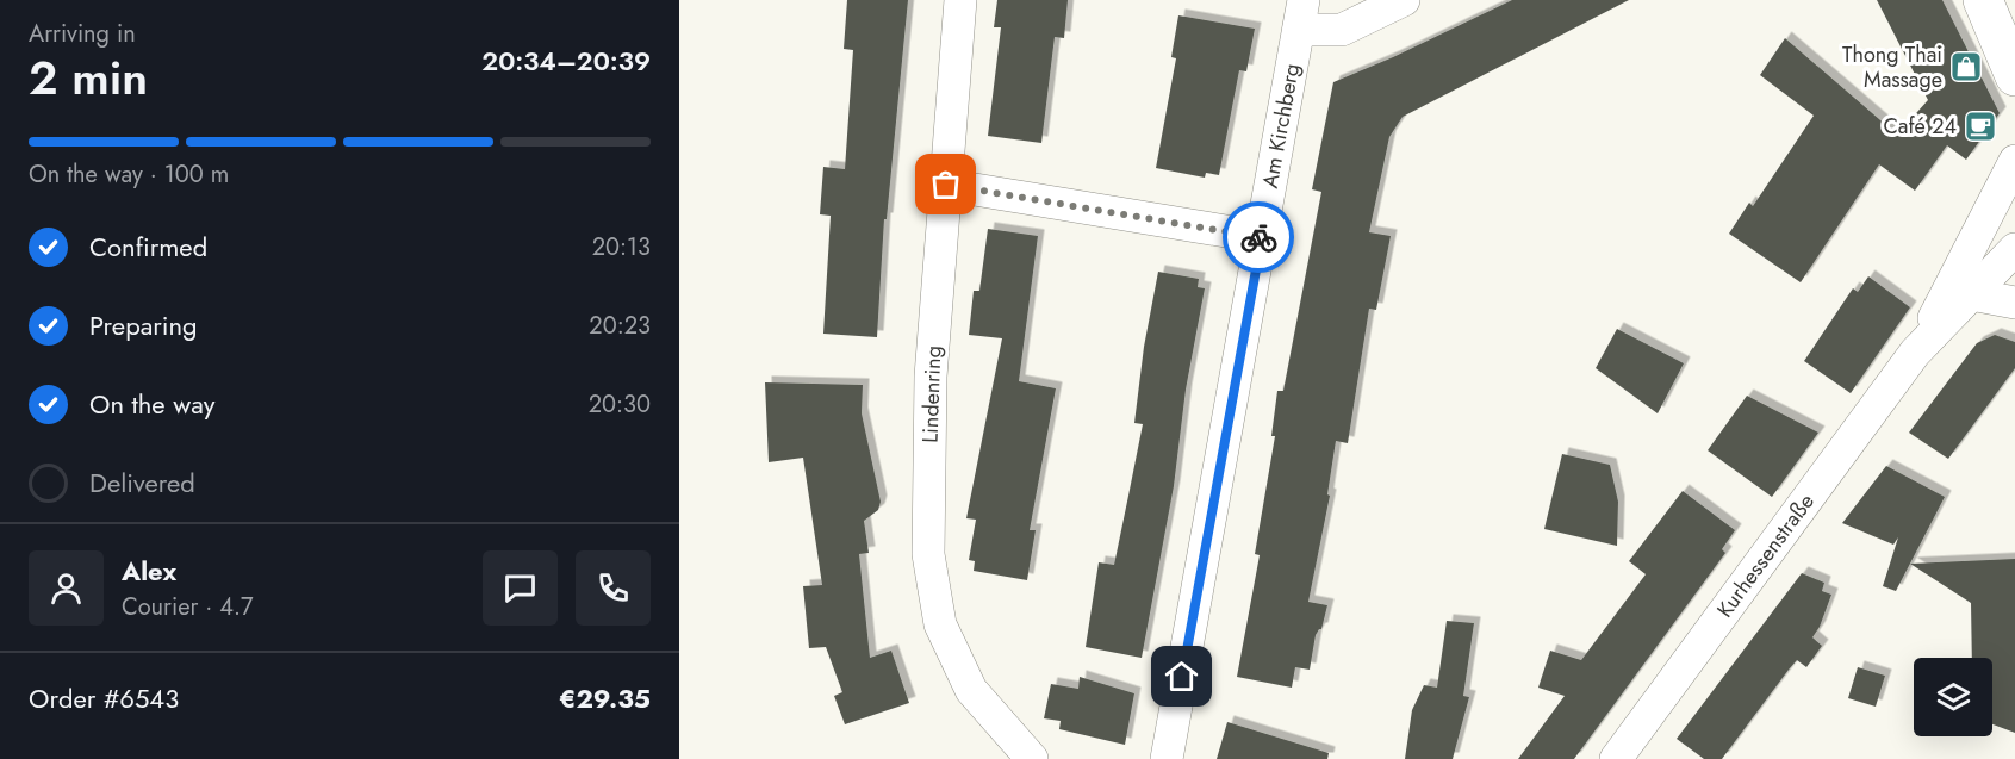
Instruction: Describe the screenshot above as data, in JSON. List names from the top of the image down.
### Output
{
  "streets": {
    "street": ["Am Kirchberg", "Lindenring", "Kurhessenstraße"]
  },
  "places": {
    "shop": ["Thong Thai Massage"],
    "cafe": ["Café 24"]
  },
  "page": {
    "heading": ["2 min", "Arriving in", "20:34–20:39"],
    "panel": [
      "Alex",
      "Courier · 4.7",
      "Order #6543",
      "€29.35"
    ],
    "bar": "On the way · 100 m",
    "list": [
      ["Confirmed", "20:13"],
      ["Preparing", "20:23"],
      ["On the way", "20:30"],
      "Delivered"
    ]
  }
}
